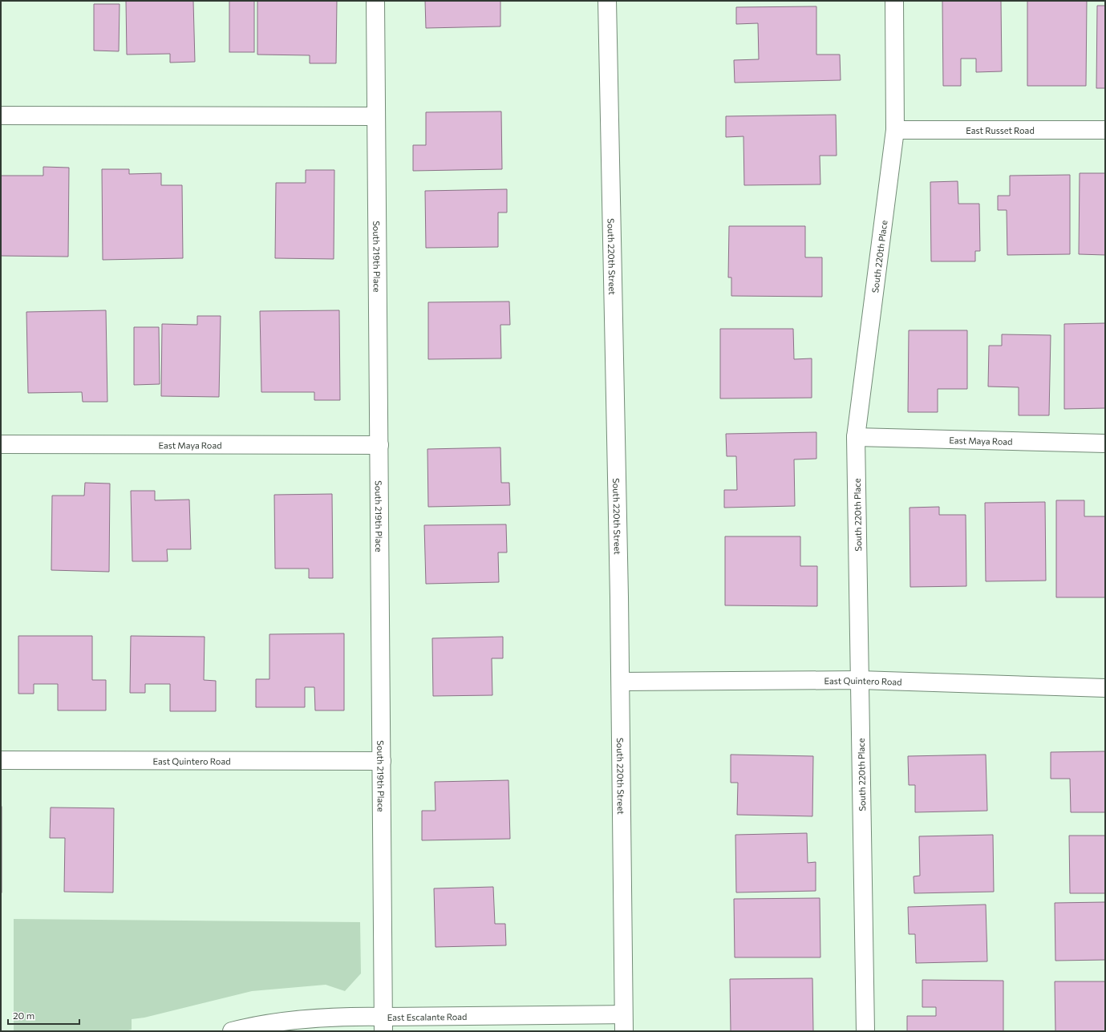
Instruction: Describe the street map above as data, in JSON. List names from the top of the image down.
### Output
{
  "streets": {
    "street": [
      "East Russet Road",
      "South 219th Place",
      "South 220th Street",
      "South 220th Place",
      "East Maya Road",
      "East Quintero Road",
      "East Escalante Road"
    ]
  },
  "crossings": [
    ["East Russet Road", "South 220th Place"],
    ["South 219th Place", "East Maya Road"],
    ["South 219th Place", "East Quintero Road"],
    ["South 219th Place", "East Escalante Road"],
    ["South 220th Street", "East Quintero Road"],
    ["South 220th Street", "East Escalante Road"],
    ["South 220th Place", "East Maya Road"],
    ["South 220th Place", "East Quintero Road"]
  ],
  "scale_bar": "20 m"
}
